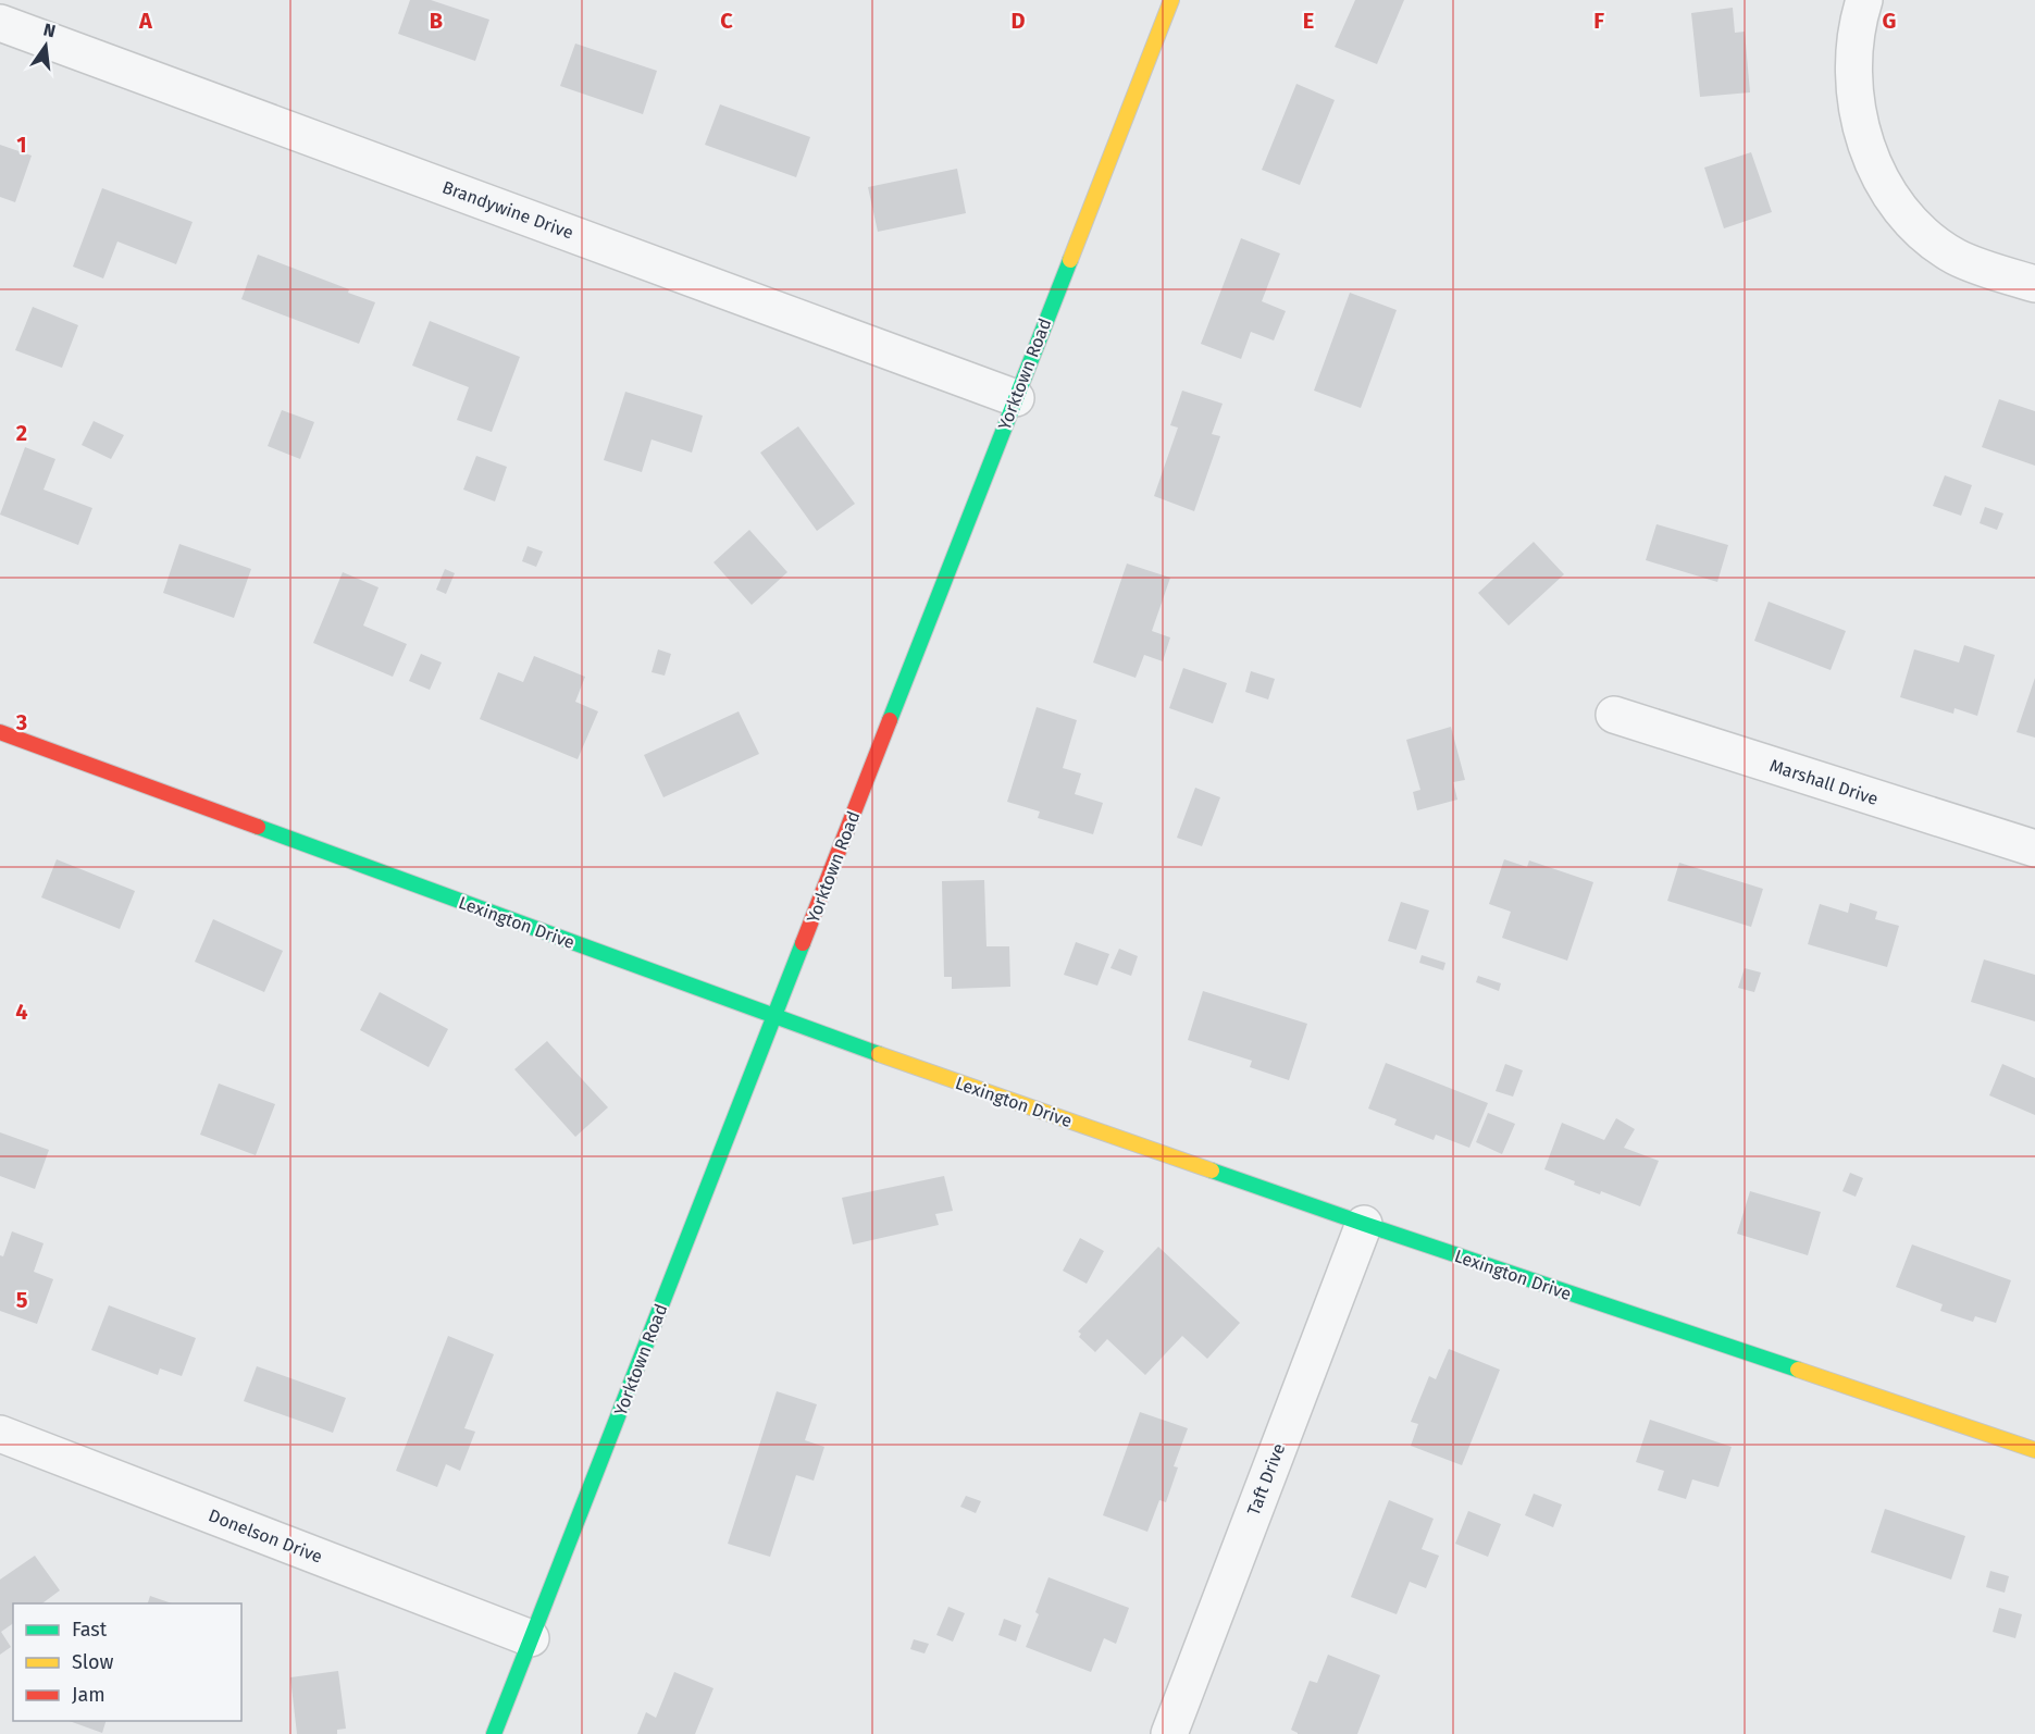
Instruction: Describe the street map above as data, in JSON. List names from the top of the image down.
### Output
{
  "streets": {
    "street": [
      "Brandywine Drive",
      "Yorktown Road",
      "Marshall Drive",
      "Lexington Drive",
      "Taft Drive",
      "Donelson Drive"
    ]
  },
  "crossings": [
    ["Brandywine Drive", "Yorktown Road"],
    ["Yorktown Road", "Lexington Drive"],
    ["Yorktown Road", "Donelson Drive"],
    ["Lexington Drive", "Taft Drive"]
  ],
  "legend": ["Fast", "Slow", "Jam"],
  "north": "top",
  "grid": {
    "columns": [
      "A",
      "B",
      "C",
      "D",
      "E",
      "F",
      "G"
    ],
    "rows": [
      "1",
      "2",
      "3",
      "4",
      "5"
    ]
  }
}
